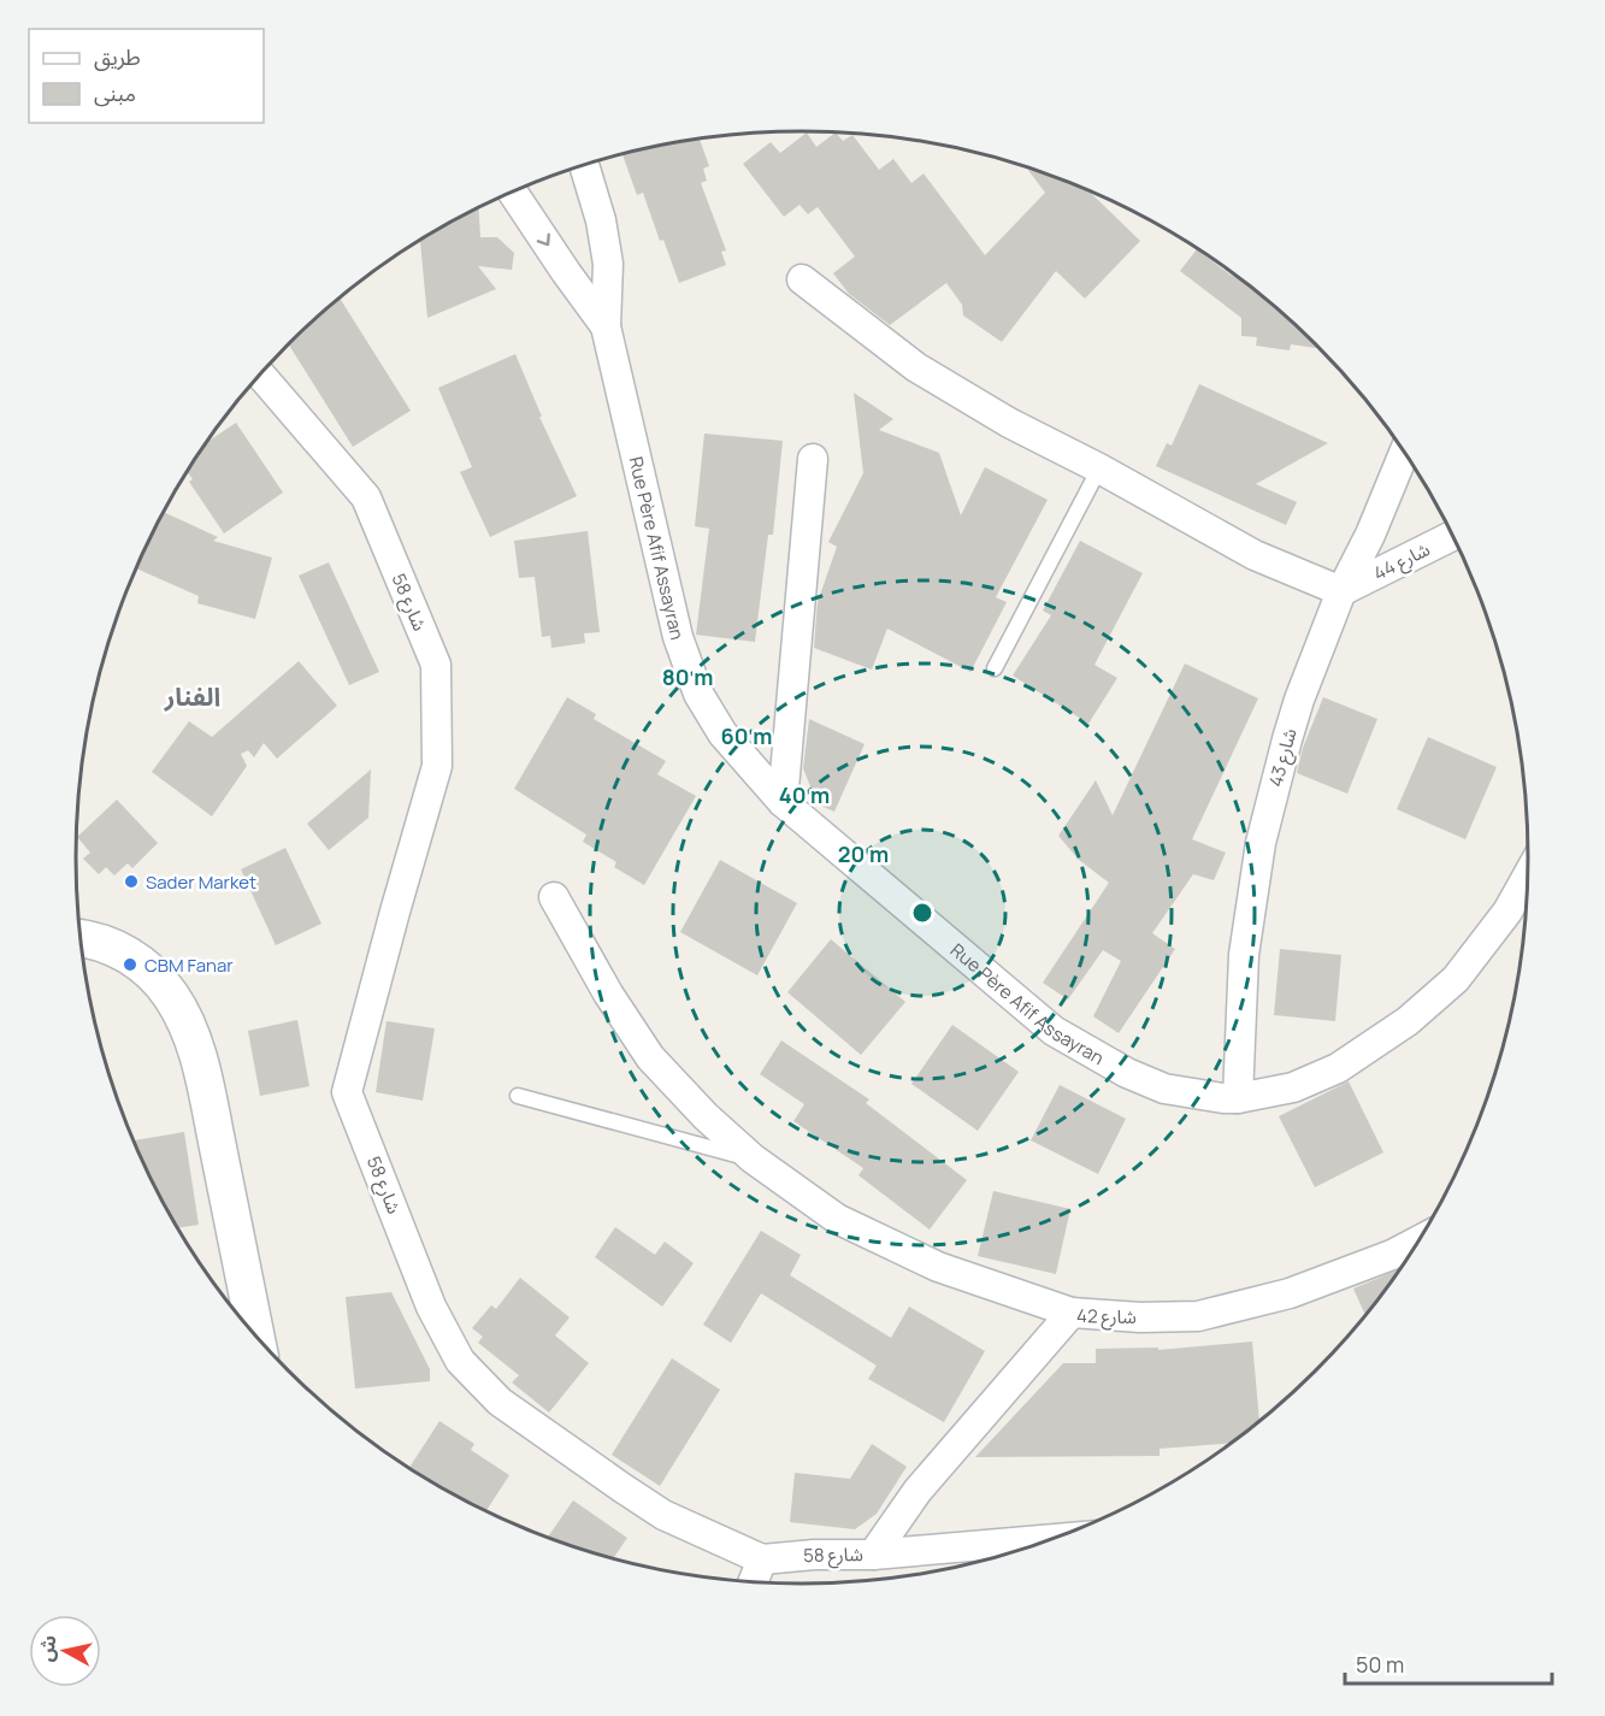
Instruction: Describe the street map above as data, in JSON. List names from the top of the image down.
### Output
{
  "streets": {
    "street": [
      "Rue Père Afif Assayran",
      "شارع 44",
      "شارع 58",
      "شارع 43",
      "شارع 42"
    ]
  },
  "crossings": [
    ["Rue Père Afif Assayran", "شارع 43"],
    ["شارع 44", "شارع 43"],
    ["شارع 58", "شارع 42"]
  ],
  "districts": ["الفنار"],
  "places": ["Sader Market", "CBM Fanar"],
  "legend": ["طريق", "مبنى"],
  "scale_bar": "50 m",
  "north": "left",
  "rings": [
    "80 m",
    "60 m",
    "40 m",
    "20 m"
  ]
}
